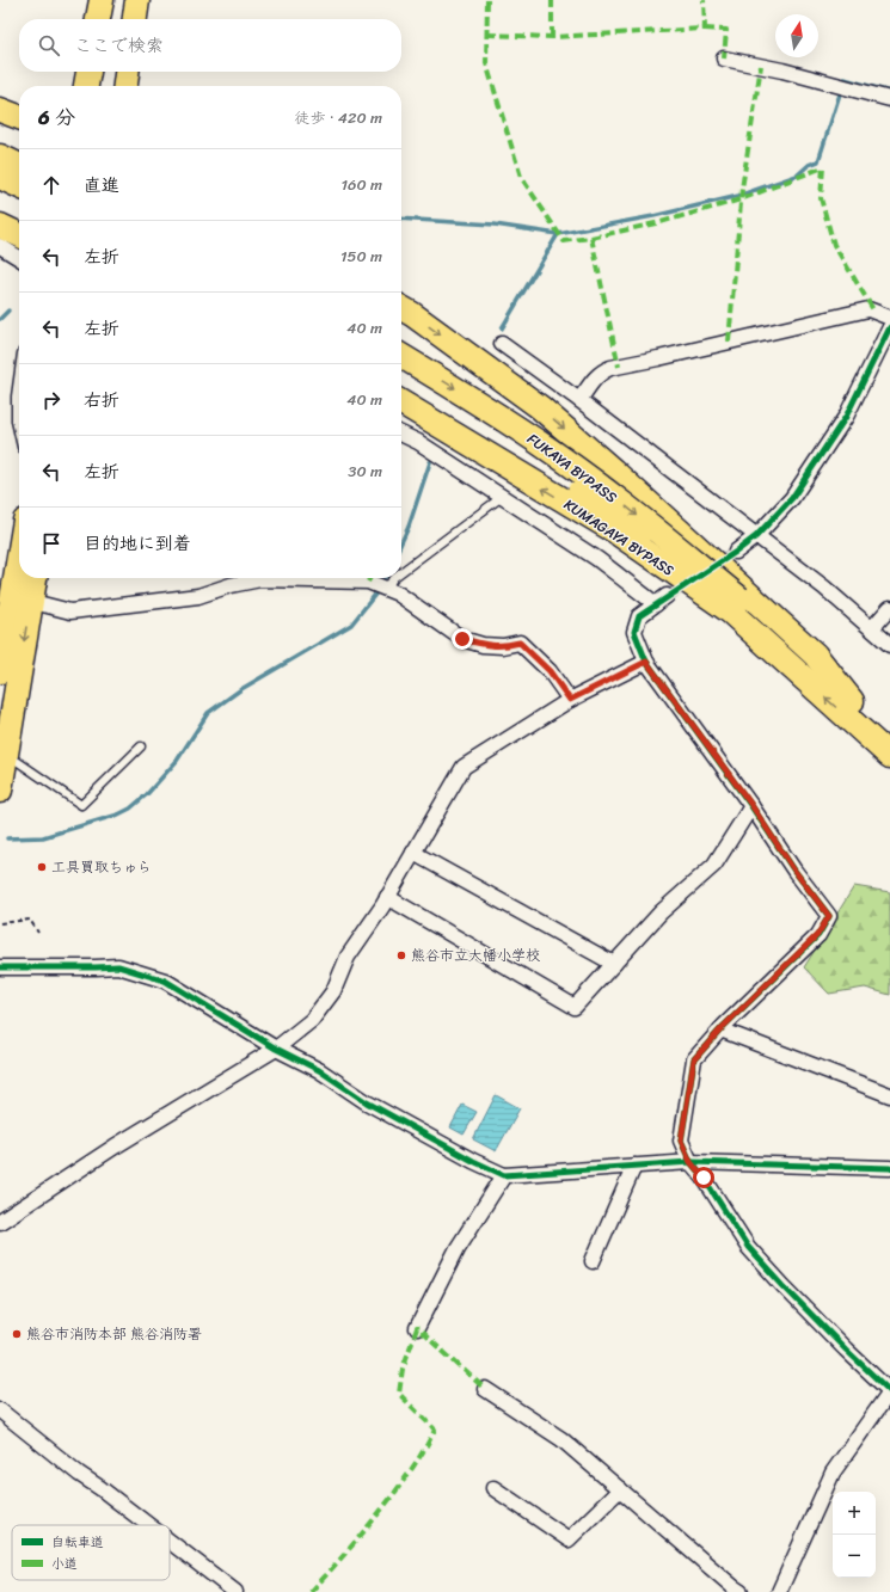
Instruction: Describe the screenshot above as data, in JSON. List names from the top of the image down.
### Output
{
  "streets": {
    "highway": ["FUKAYA BYPASS", "KUMAGAYA BYPASS"]
  },
  "crossings": [
    ["FUKAYA BYPASS", "KUMAGAYA BYPASS"]
  ],
  "places": ["工具買取ちゅら", "熊谷市立大幡小学校", "熊谷市消防本部 熊谷消防署"],
  "legend": ["自転車道", "小道"],
  "north": "top",
  "page": {
    "search": "ここで検索",
    "heading": ["6 分", "徒歩 · 420 m"],
    "list": [
      ["直進", "160 m"],
      ["左折", "150 m"],
      ["左折", "40 m"],
      ["右折", "40 m"],
      ["左折", "30 m"],
      "目的地に到着"
    ],
    "map_buttons": ["+", "−"]
  }
}
